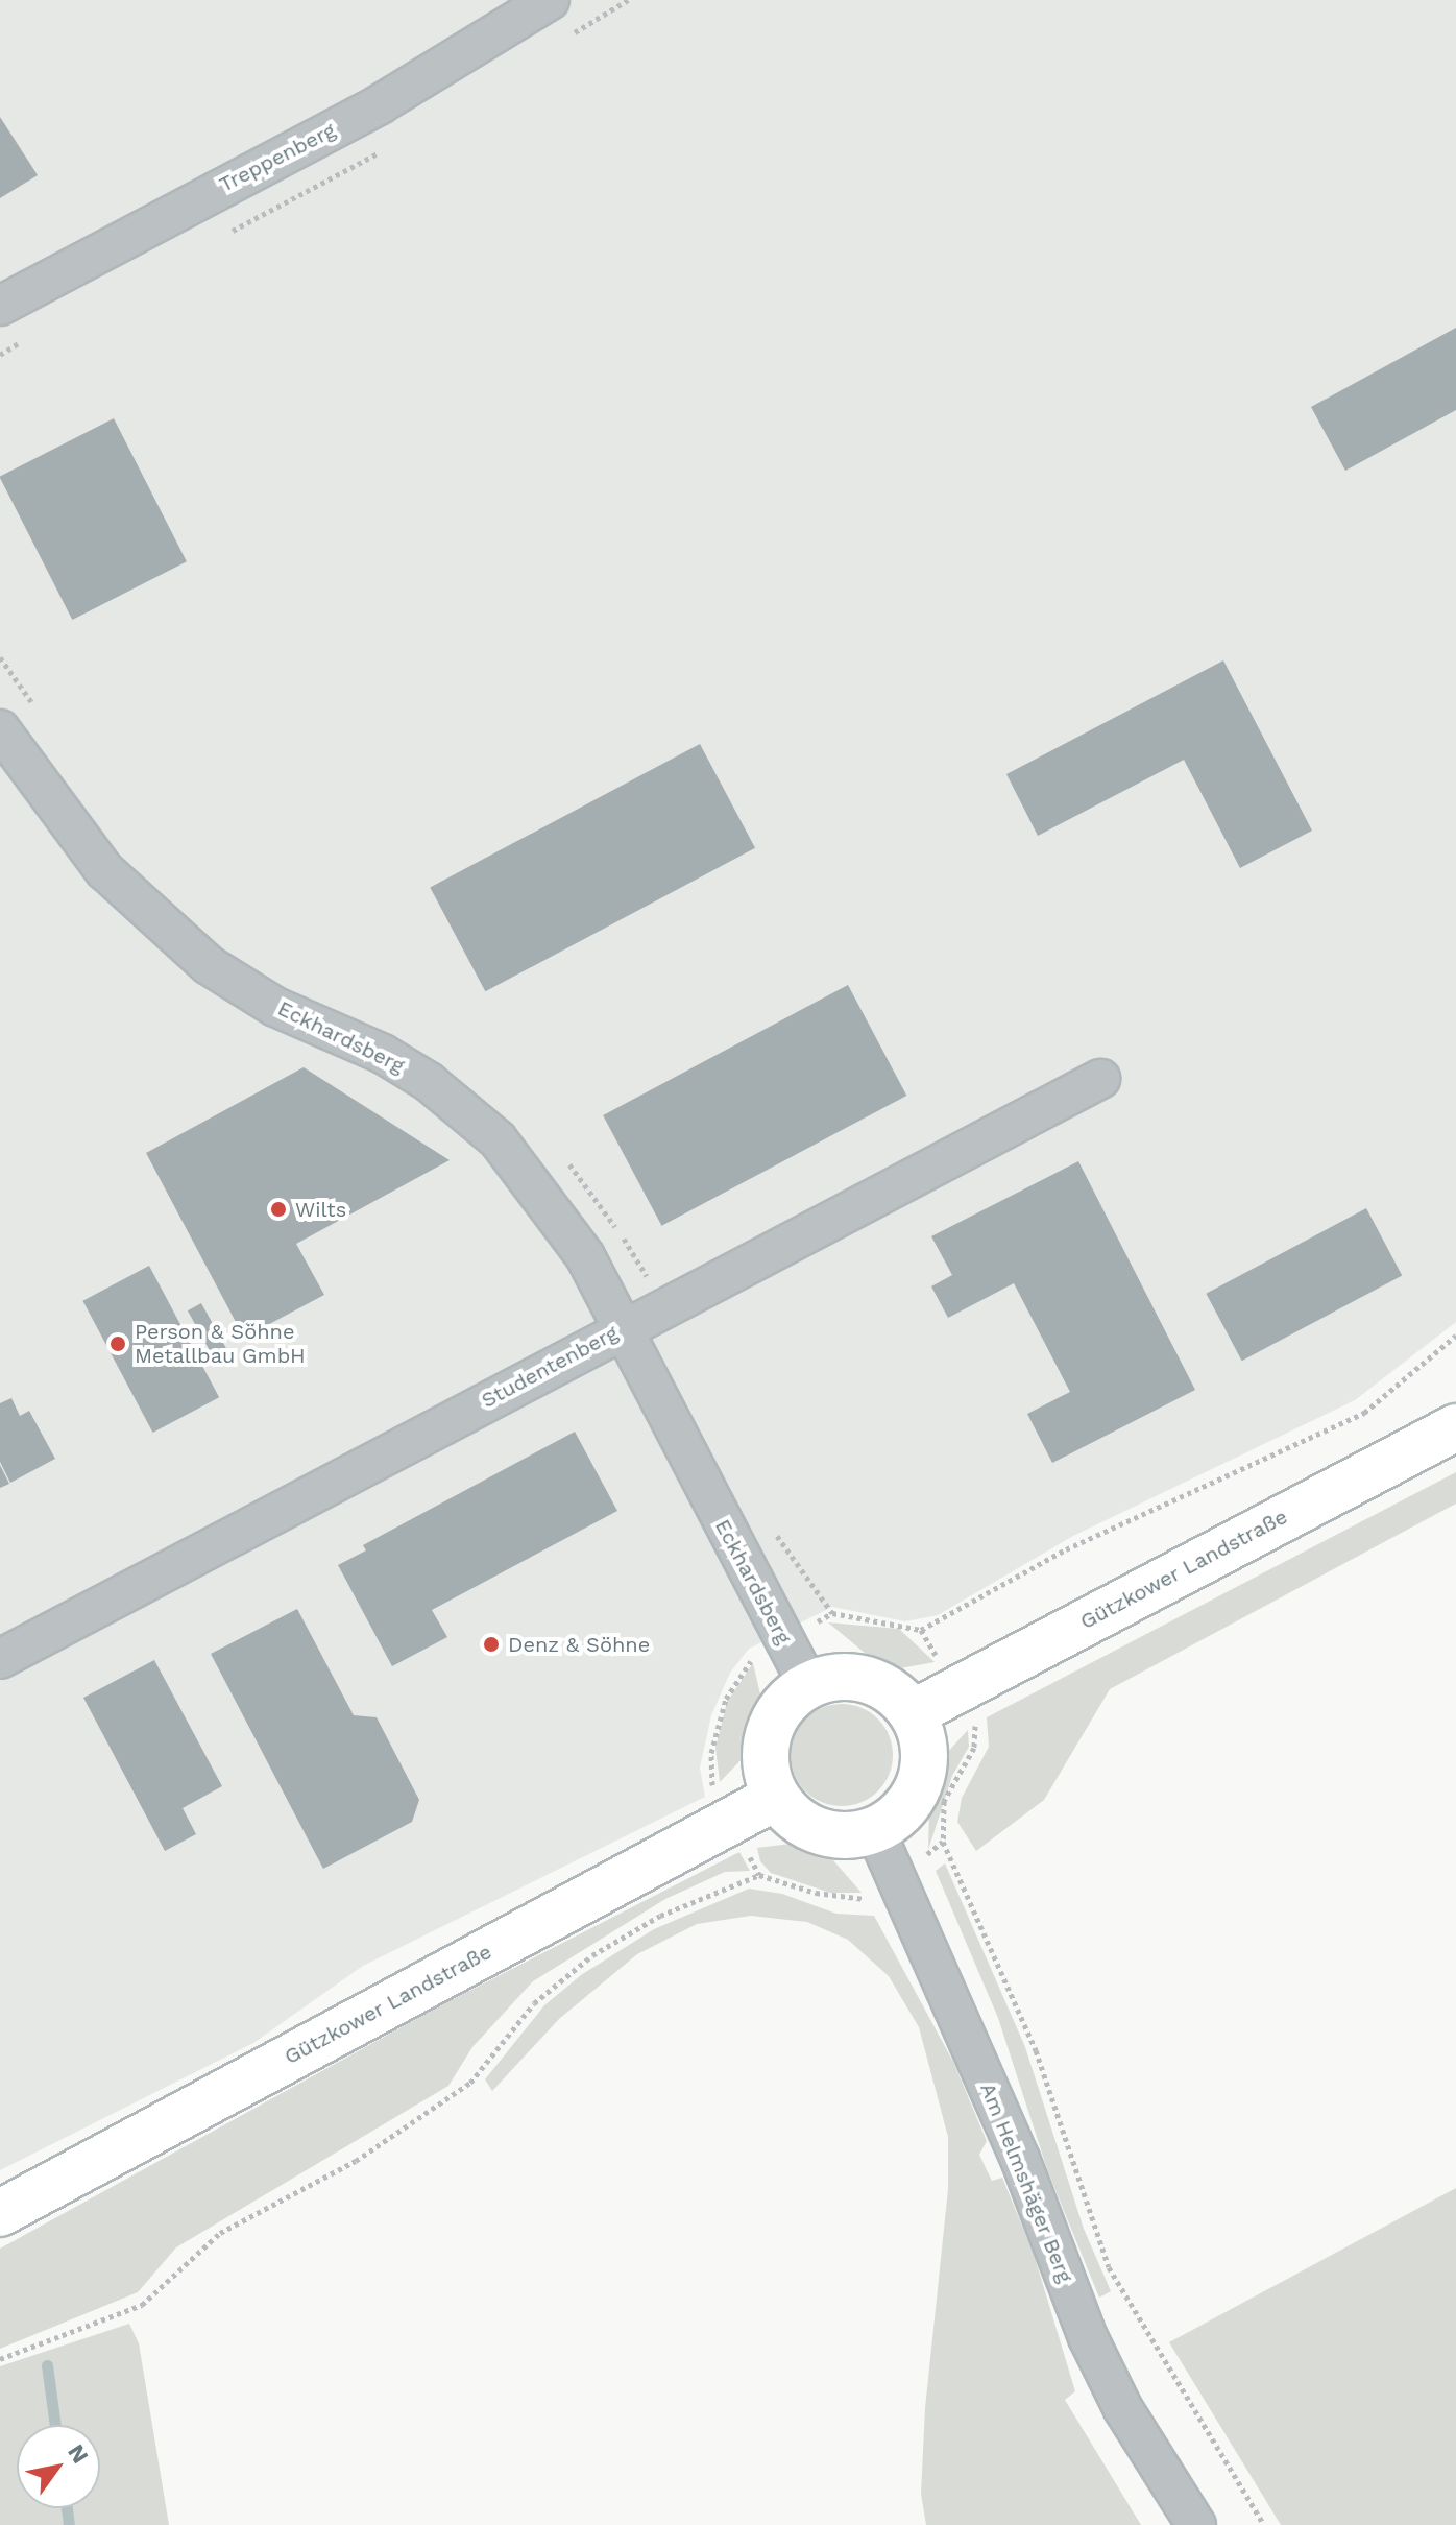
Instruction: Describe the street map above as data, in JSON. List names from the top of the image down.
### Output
{
  "streets": {
    "main road": ["Gützkower Landstraße"],
    "street": [
      "Treppenberg",
      "Eckhardsberg",
      "Studentenberg",
      "Am Helmshäger Berg"
    ]
  },
  "crossings": [
    ["Eckhardsberg", "Studentenberg"],
    ["Eckhardsberg", "Gützkower Landstraße"],
    ["Eckhardsberg", "Am Helmshäger Berg"],
    ["Gützkower Landstraße", "Am Helmshäger Berg"]
  ],
  "places": ["Wilts", "Person & Söhne Metallbau GmbH", "Denz & Söhne"],
  "north": "top right"
}
